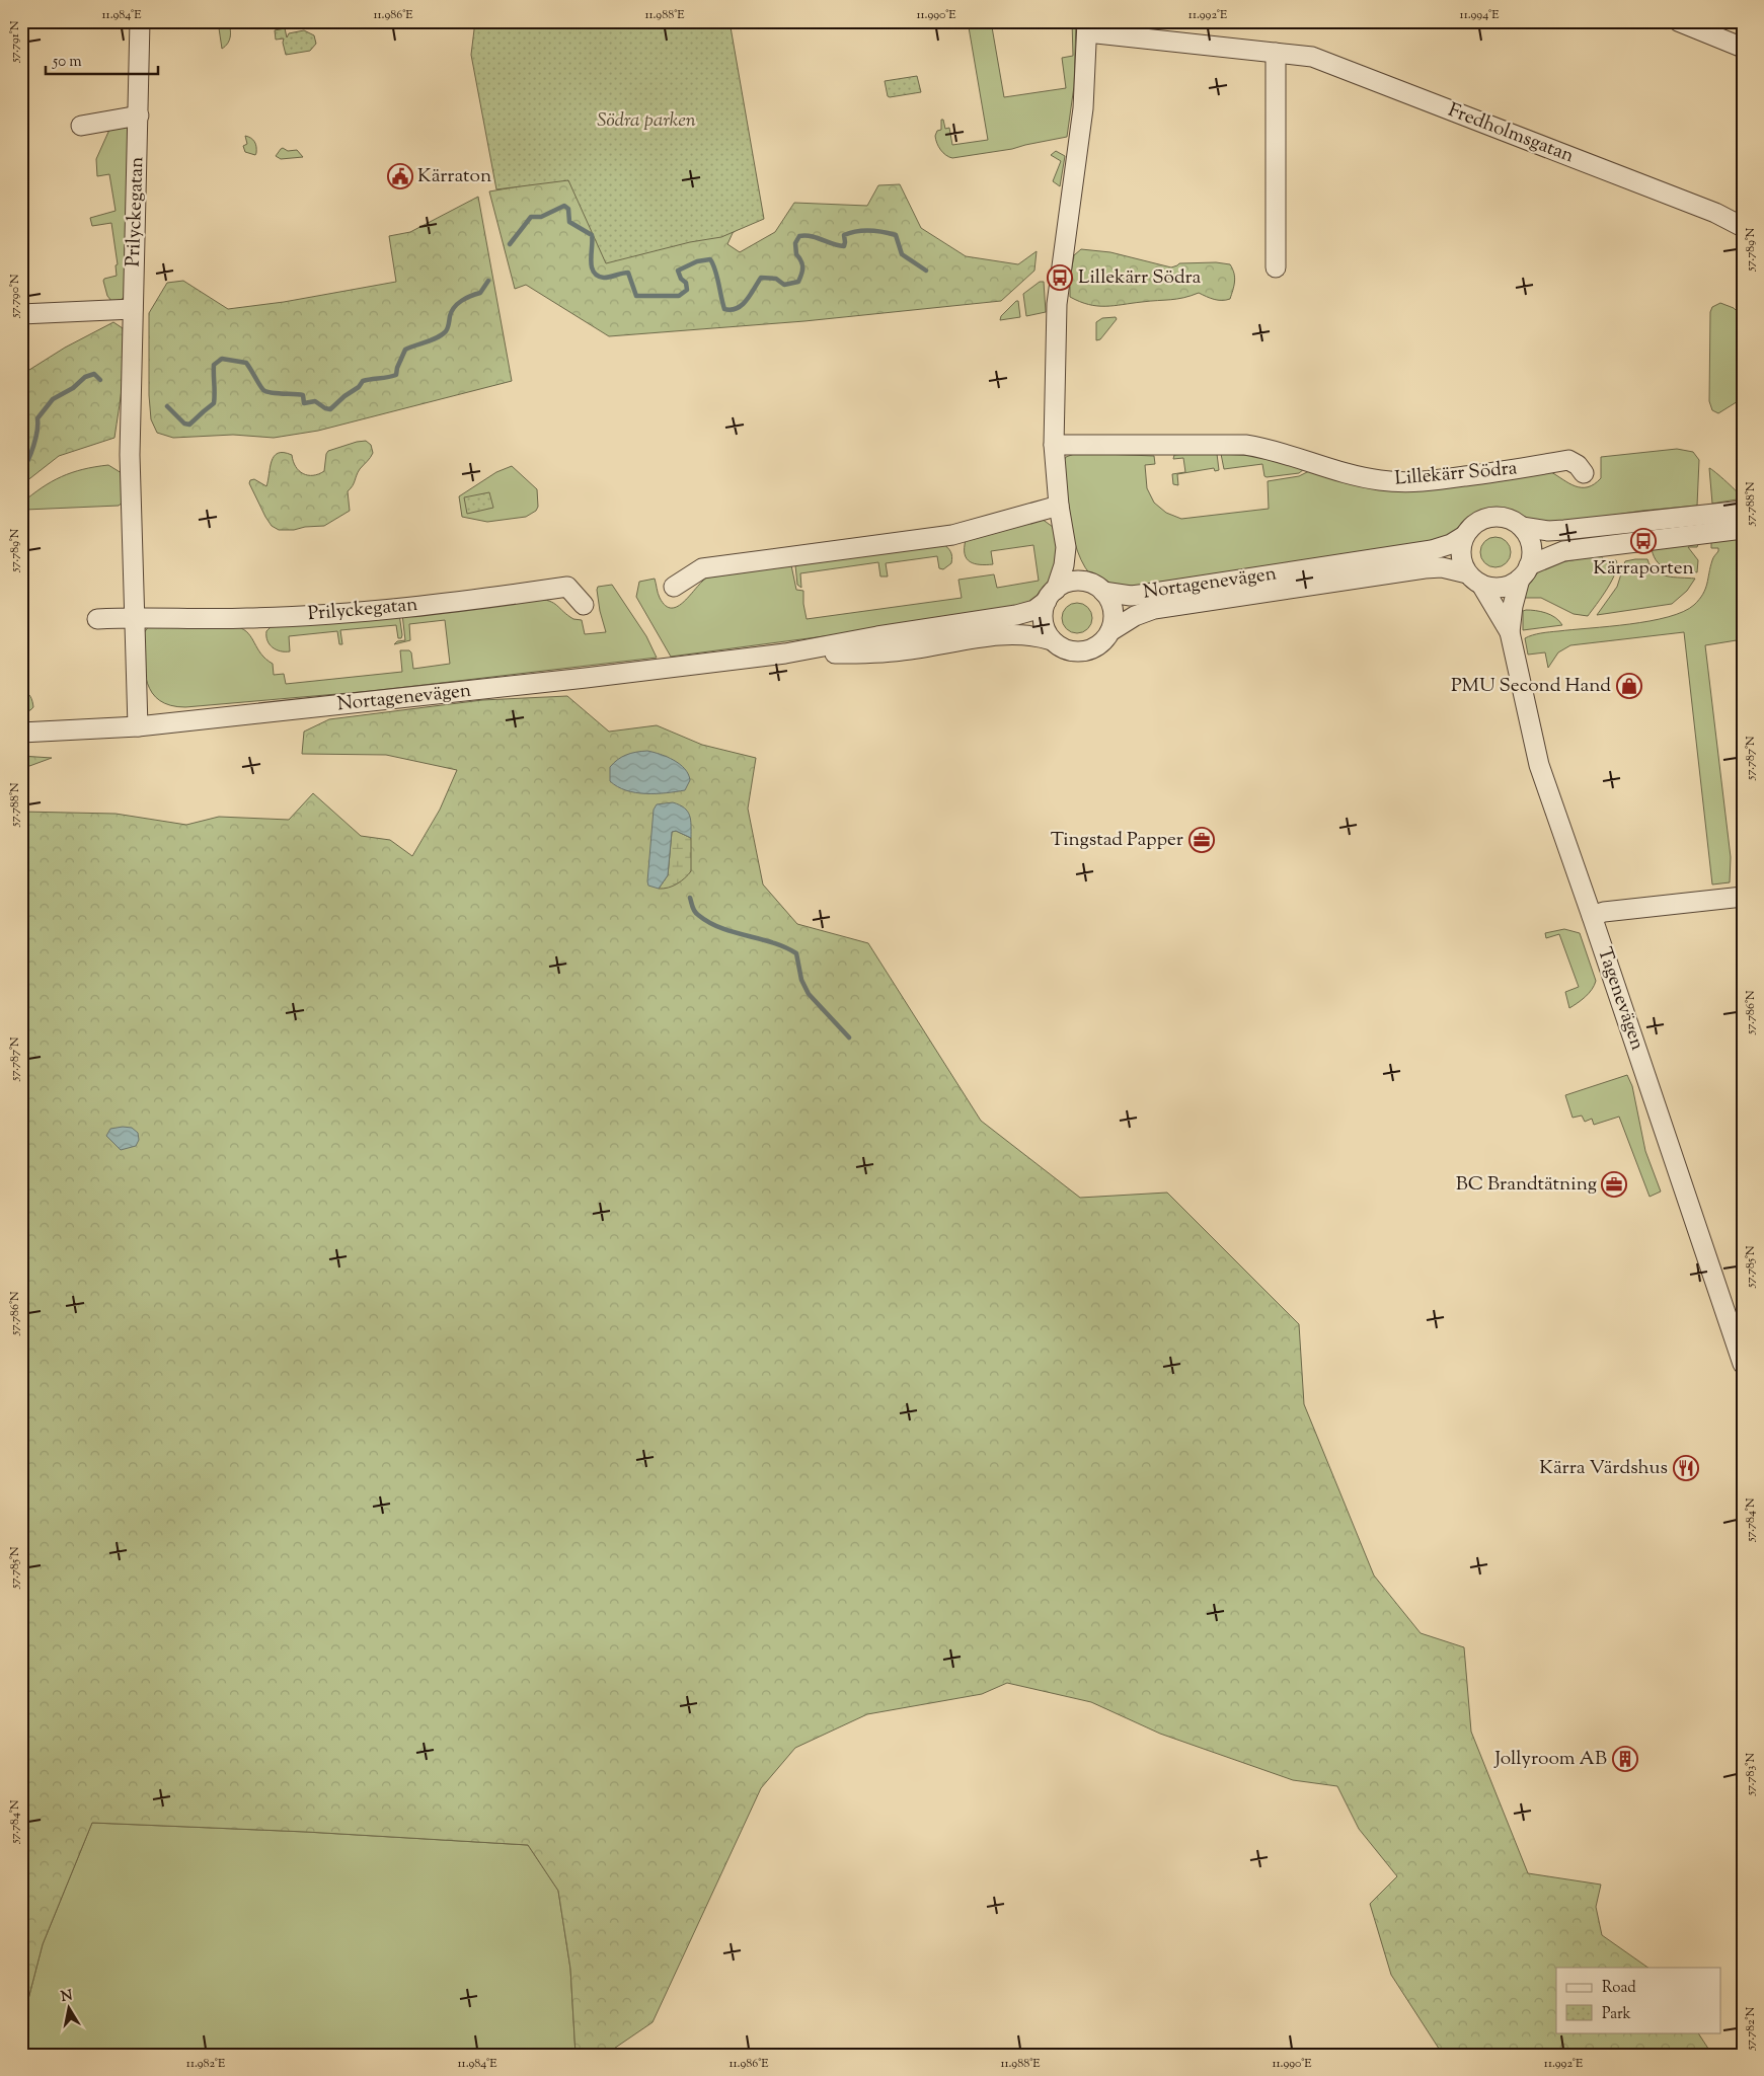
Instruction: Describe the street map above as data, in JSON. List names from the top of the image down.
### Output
{
  "streets": {
    "street": [
      "Fredholmsgatan",
      "Prilyckegatan",
      "Lillekärr Södra",
      "Nortagenevägen",
      "Tagenevägen"
    ]
  },
  "crossings": [
    ["Prilyckegatan", "Nortagenevägen"],
    ["Nortagenevägen", "Tagenevägen"]
  ],
  "parks": ["Södra parken"],
  "places": {
    "public building": ["Kärraton"],
    "bus stop": ["Lillekärr Södra", "Kärraporten"],
    "shop": ["PMU Second Hand"],
    "office": ["Tingstad Papper", "BC Brandtätning"],
    "restaurant": ["Kärra Värdshus"],
    "building": ["Jollyroom AB"]
  },
  "legend": ["Road", "Park"],
  "scale_bar": "50 m",
  "north": "top",
  "coordinates": [
    "11.984°E",
    "11.986°E",
    "11.988°E",
    "11.990°E",
    "11.992°E",
    "11.994°E",
    "57.791°N",
    "57.789°N",
    "57.790°N",
    "57.788°N",
    "57.787°N",
    "57.786°N",
    "57.785°N",
    "57.784°N",
    "57.783°N",
    "57.782°N",
    "11.982°E"
  ]
}
